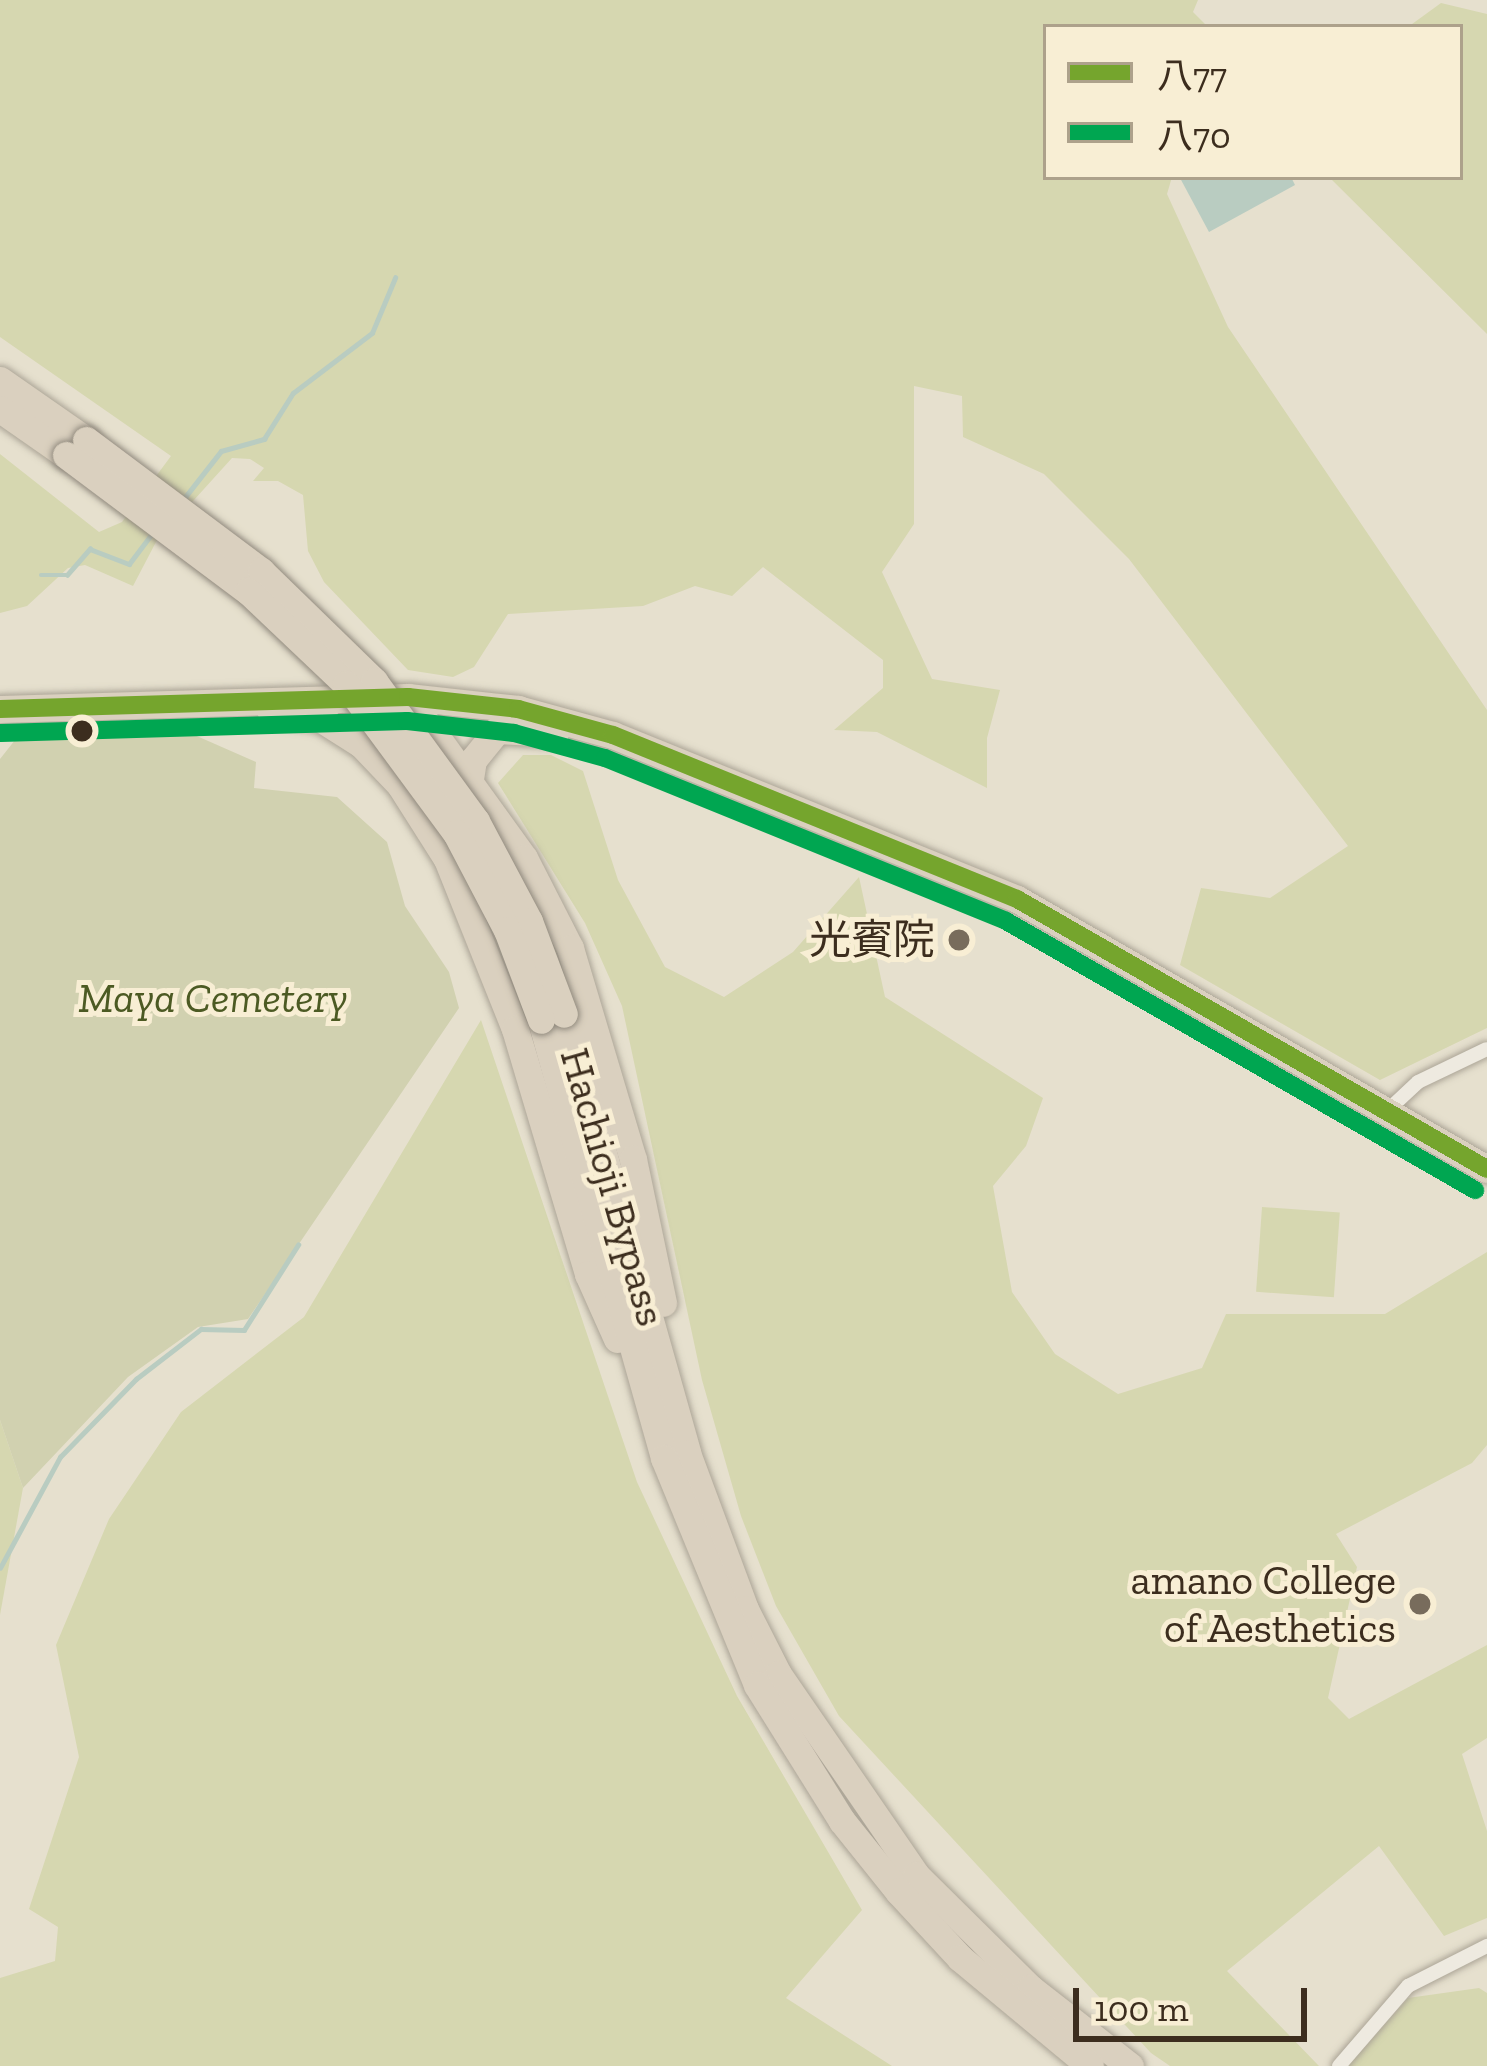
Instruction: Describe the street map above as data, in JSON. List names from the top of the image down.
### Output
{
  "streets": {
    "highway": ["Hachioji Bypass"]
  },
  "parks": ["Maya Cemetery"],
  "places": ["光賓院", "amano College of Aesthetics"],
  "lines": ["transit line 八77", "transit line 八70"],
  "legend": ["八77", "八70"],
  "scale_bar": "100 m"
}
